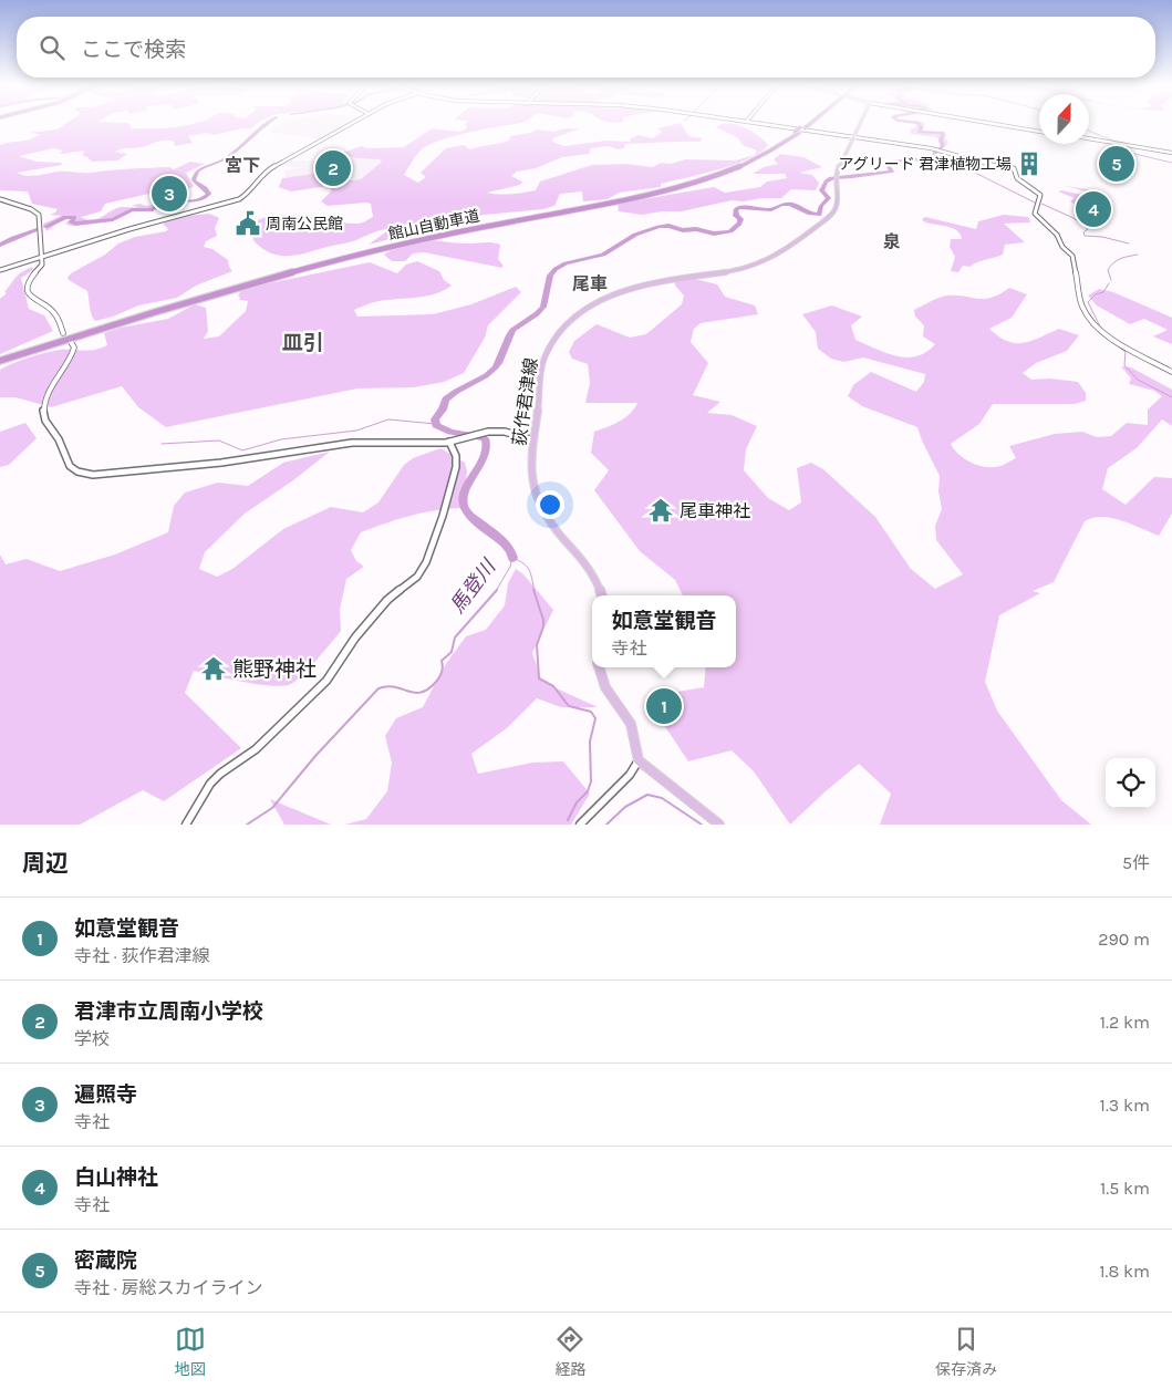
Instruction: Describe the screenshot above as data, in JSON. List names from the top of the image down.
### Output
{
  "streets": {
    "highway": ["館山自動車道"],
    "main road": ["荻作君津線"]
  },
  "districts": [
    "宮下",
    "泉",
    "尾車",
    "皿引"
  ],
  "water": ["馬登川"],
  "places": {
    "building": ["アグリード 君津植物工場"],
    "public building": ["周南公民館"],
    "temple": ["尾車神社", "熊野神社"]
  },
  "north": "top",
  "page": {
    "search": "ここで検索",
    "pins": [
      "5",
      "2",
      "3",
      "4",
      "1"
    ],
    "popup": ["如意堂観音", "寺社"],
    "heading": ["周辺", "5件"],
    "list": [
      {
        "mark": "1",
        "name": "如意堂観音",
        "note": "寺社 · 荻作君津線",
        "value": "290 m"
      },
      {
        "mark": "2",
        "name": "君津市立周南小学校",
        "note": "学校",
        "value": "1.2 km"
      },
      {
        "mark": "3",
        "name": "遍照寺",
        "note": "寺社",
        "value": "1.3 km"
      },
      {
        "mark": "4",
        "name": "白山神社",
        "note": "寺社",
        "value": "1.5 km"
      },
      {
        "mark": "5",
        "name": "密蔵院",
        "note": "寺社 · 房総スカイライン",
        "value": "1.8 km"
      }
    ],
    "nav": ["地図", "経路", "保存済み"]
  }
}
